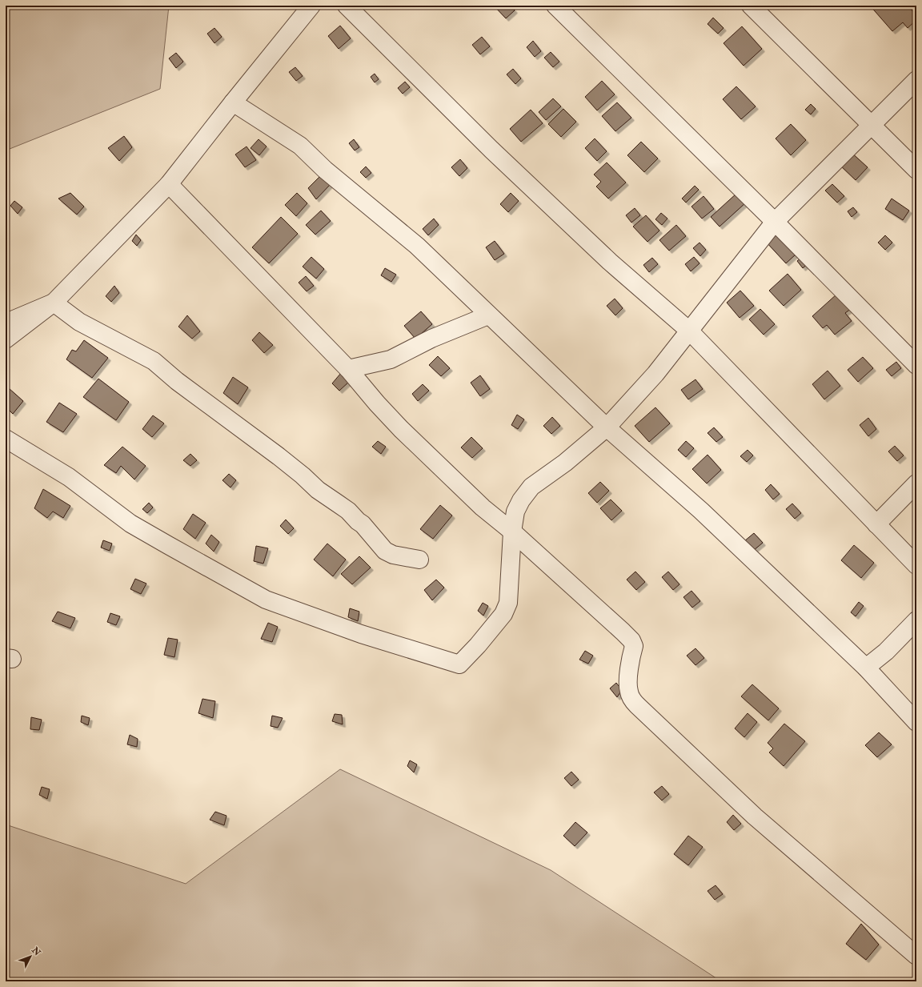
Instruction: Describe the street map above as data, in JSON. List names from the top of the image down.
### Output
{
  "north": "top right"
}
